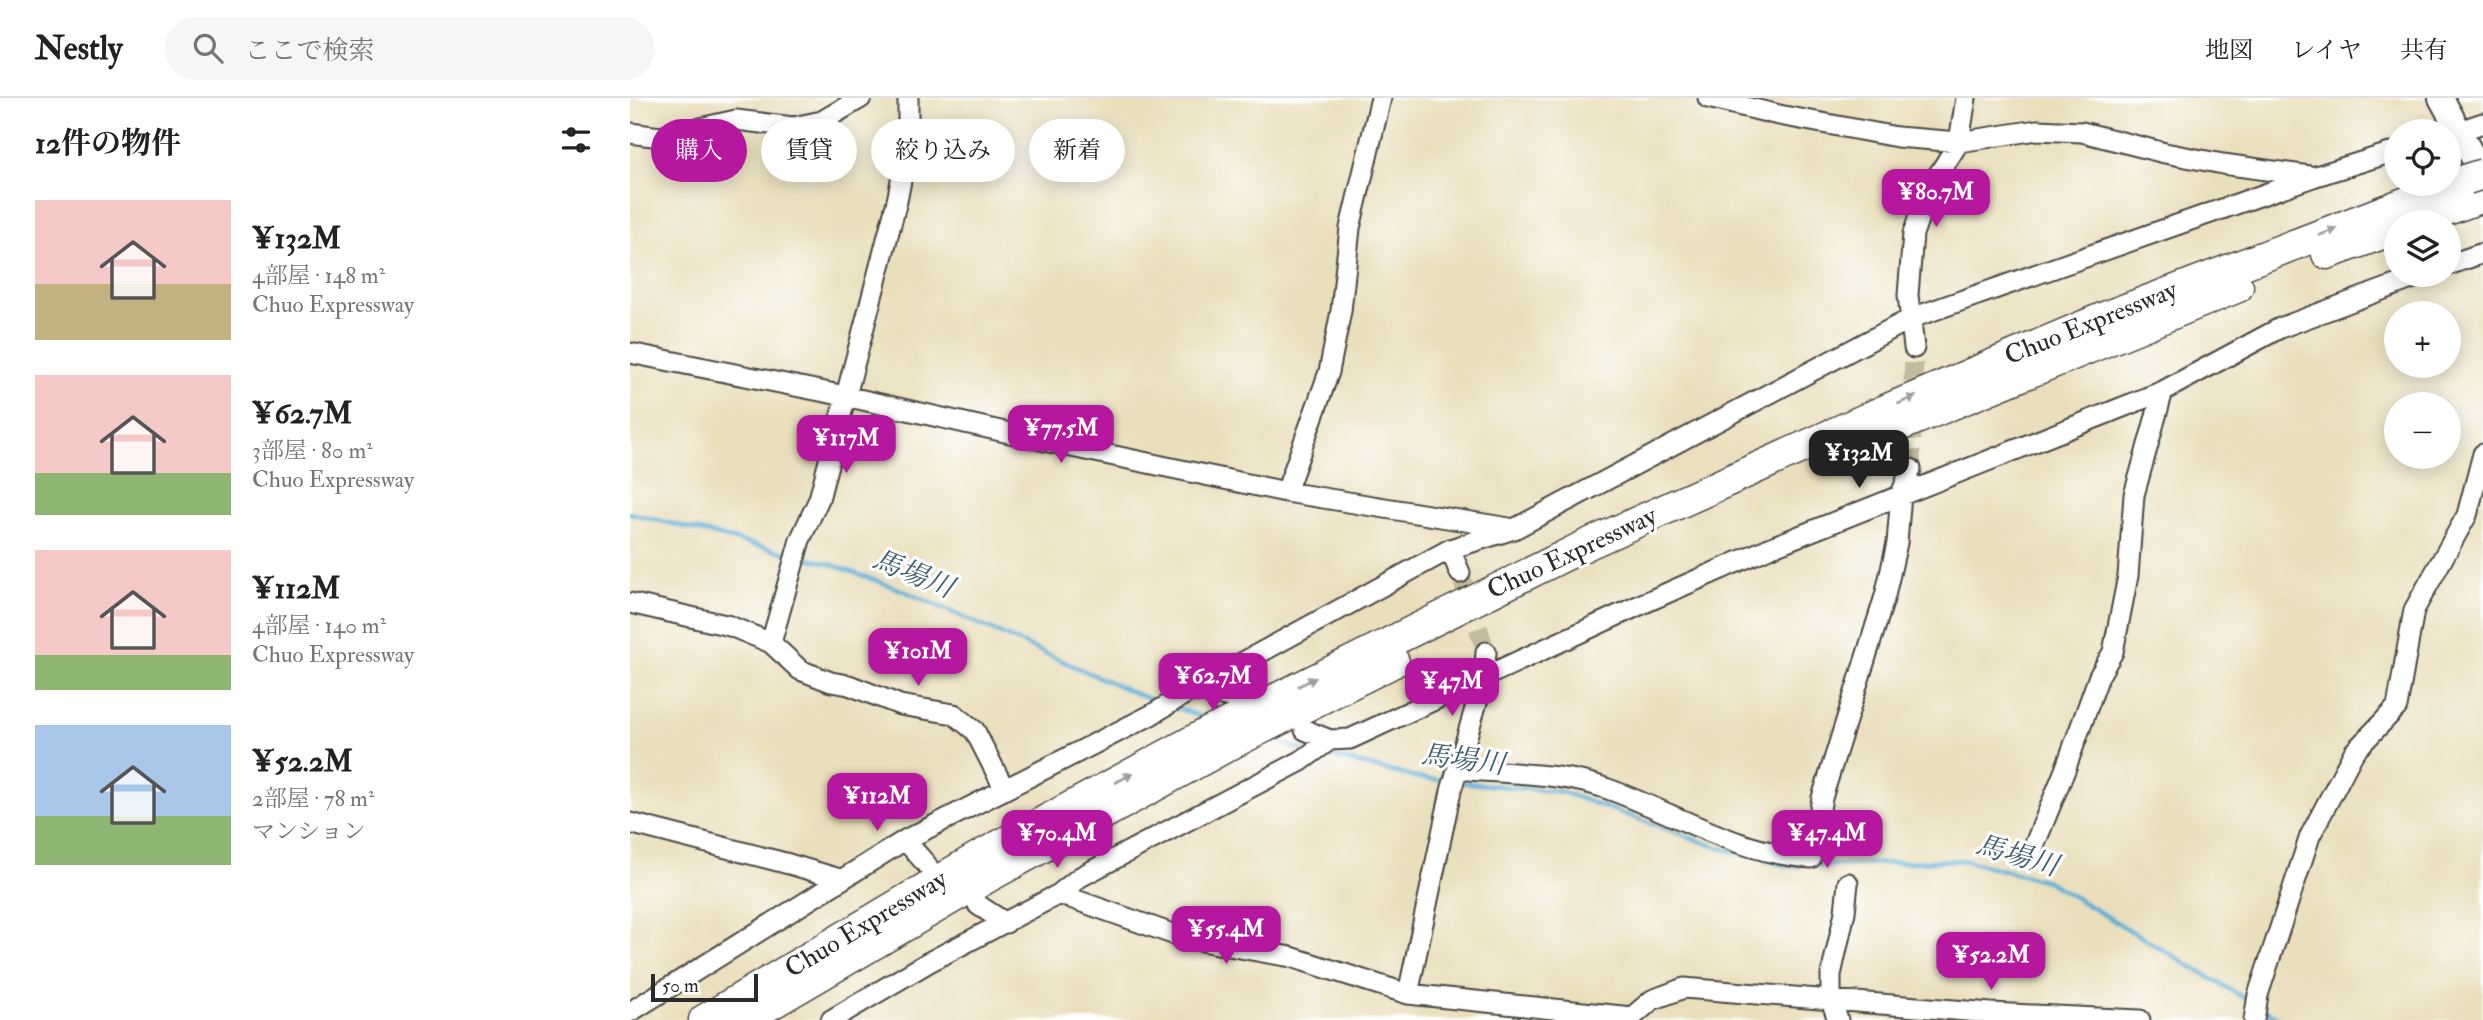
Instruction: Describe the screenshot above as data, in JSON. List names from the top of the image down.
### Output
{
  "streets": {
    "highway": ["Chuo Expressway"]
  },
  "water": ["馬場川"],
  "scale_bar": "50 m",
  "page": {
    "header": "Nestly",
    "search": "ここで検索",
    "nav": ["地図", "レイヤ", "共有"],
    "heading": "12件の物件",
    "map_buttons": ["+", "−"],
    "chip": [
      "購入",
      "賃貸",
      "絞り込み",
      "新着"
    ],
    "price": [
      "¥80.7M",
      "¥77.5M",
      "¥117M",
      "¥132M",
      "¥101M",
      "¥62.7M",
      "¥47M",
      "¥112M",
      "¥70.4M",
      "¥47.4M",
      "¥55.4M",
      "¥52.2M"
    ],
    "list": [
      {
        "name": "¥132M",
        "note": "4部屋 · 148 m² · Chuo Expressway"
      },
      {
        "name": "¥62.7M",
        "note": "3部屋 · 80 m² · Chuo Expressway"
      },
      {
        "name": "¥112M",
        "note": "4部屋 · 140 m² · Chuo Expressway"
      },
      {
        "name": "¥52.2M",
        "note": "2部屋 · 78 m² · マンション"
      }
    ],
    "scale": "50 m"
  }
}
